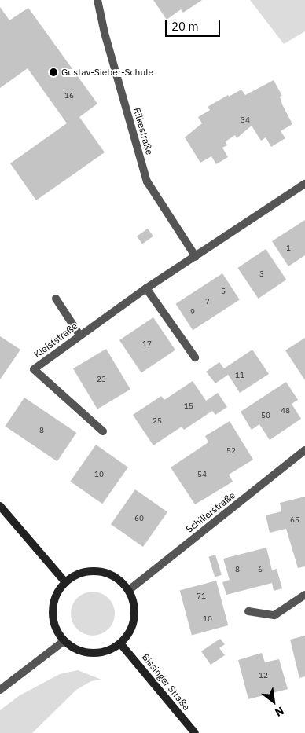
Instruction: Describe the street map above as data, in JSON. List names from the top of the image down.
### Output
{
  "streets": {
    "main road": ["Bissinger Straße"],
    "street": ["Rilkestraße", "Kleiststraße", "Schillerstraße"]
  },
  "crossings": [
    ["Rilkestraße", "Kleiststraße"],
    ["Schillerstraße", "Bissinger Straße"]
  ],
  "places": ["Gustav-Sieber-Schule"],
  "house_numbers": [
    "16",
    "34",
    "1",
    "3",
    "5",
    "7",
    "9",
    "17",
    "11",
    "23",
    "15",
    "48",
    "50",
    "25",
    "8",
    "52",
    "10",
    "54",
    "60",
    "65",
    "8",
    "6",
    "71",
    "10",
    "12"
  ],
  "scale_bar": "20 m",
  "north": "bottom right"
}
